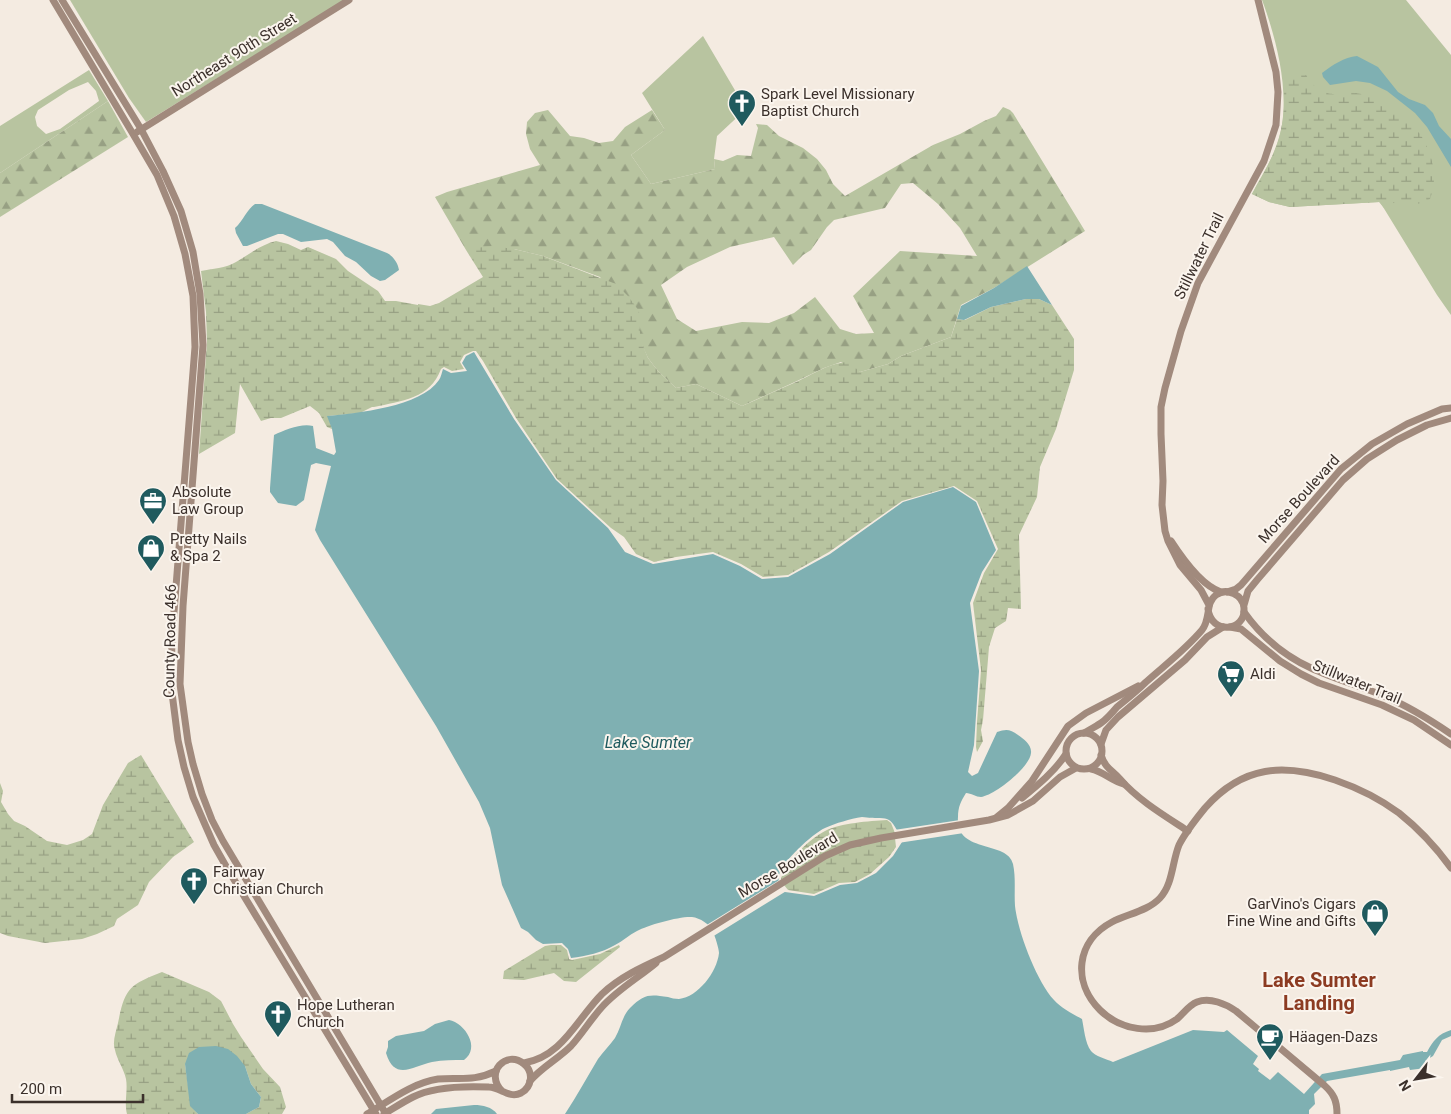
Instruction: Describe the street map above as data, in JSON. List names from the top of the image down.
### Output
{
  "streets": {
    "main road": [
      "Northeast 90th Street",
      "Stillwater Trail",
      "Morse Boulevard",
      "County Road 466"
    ]
  },
  "crossings": [
    ["Northeast 90th Street", "County Road 466"],
    ["Stillwater Trail", "Morse Boulevard"]
  ],
  "districts": ["Lake Sumter Landing"],
  "water": ["Lake Sumter"],
  "places": {
    "church": ["Spark Level Missionary Baptist Church", "Fairway Christian Church", "Hope Lutheran Church"],
    "office": ["Absolute Law Group"],
    "shop": ["Pretty Nails & Spa 2", "GarVino's Cigars Fine Wine and Gifts"],
    "supermarket": ["Aldi"],
    "cafe": ["Häagen-Dazs"]
  },
  "scale_bar": "200 m",
  "north": "bottom left"
}
